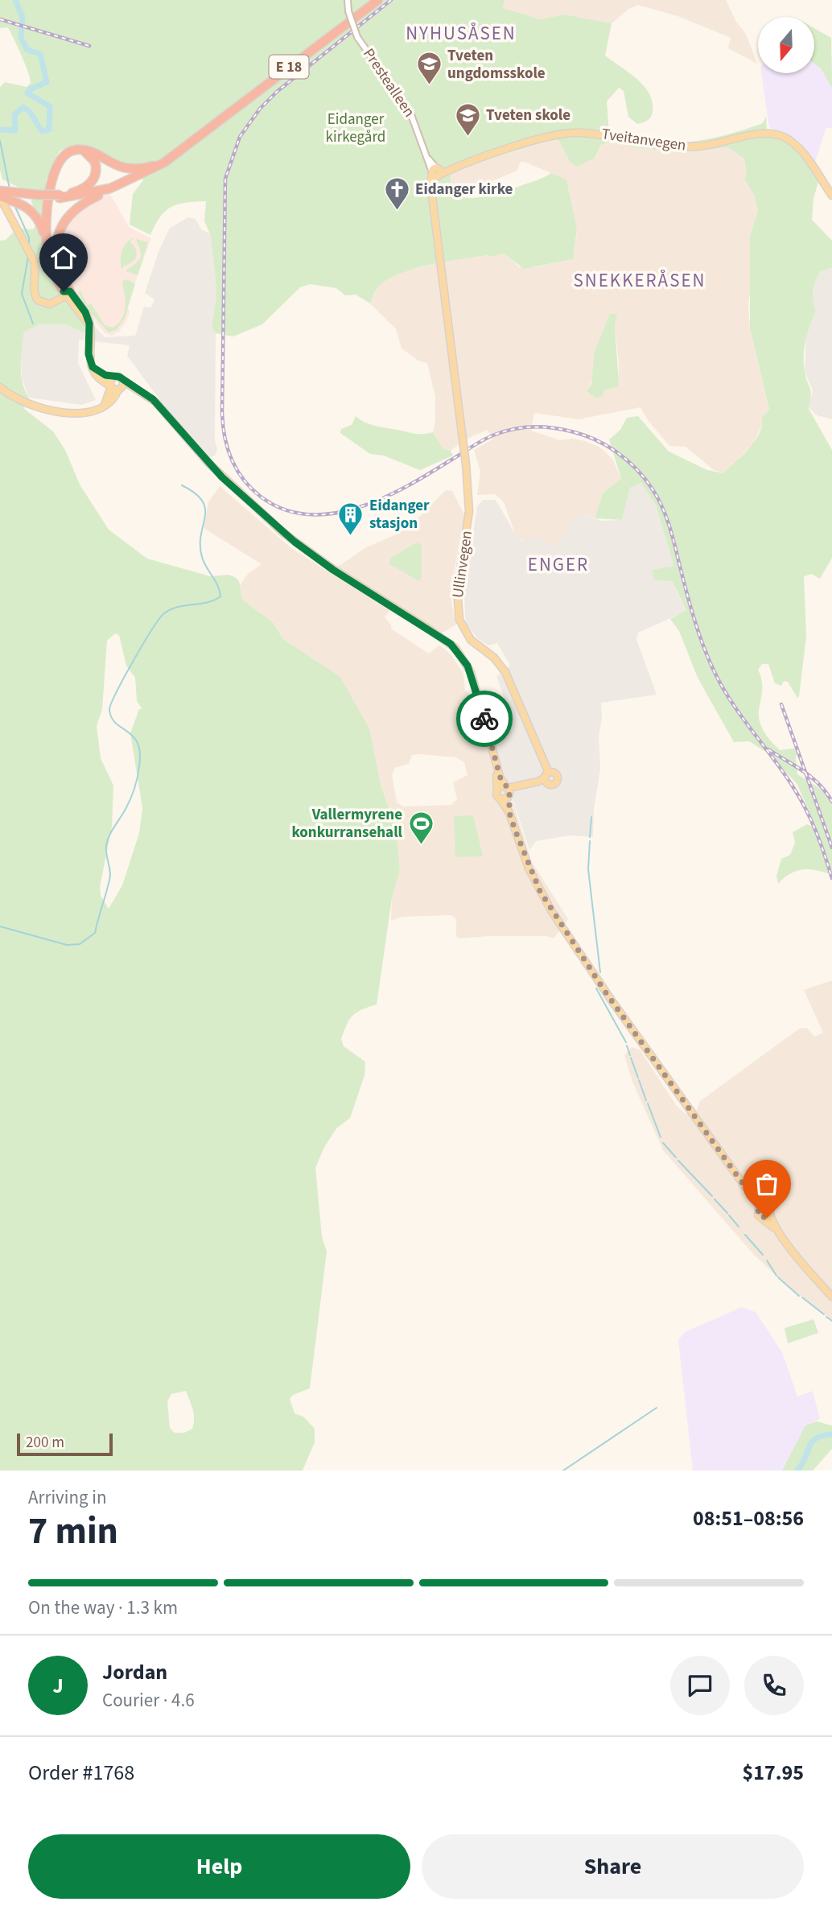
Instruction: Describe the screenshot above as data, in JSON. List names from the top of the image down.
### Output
{
  "streets": {
    "highway": ["E 18"],
    "main road": ["Tveitanvegen", "Ullinvegen"],
    "street": ["Prestealleen"]
  },
  "crossings": [
    ["Prestealleen", "Tveitanvegen"],
    ["Prestealleen", "Ullinvegen"],
    ["Tveitanvegen", "Ullinvegen"]
  ],
  "districts": ["NYHUSÅSEN", "SNEKKERÅSEN", "ENGER"],
  "parks": ["Eidanger kirkegård"],
  "places": {
    "school or university": ["Tveten ungdomsskole", "Tveten skole"],
    "church": ["Eidanger kirke"],
    "building": ["Eidanger stasjon"],
    "sports": ["Vallermyrene konkurransehall"]
  },
  "scale_bar": "200 m",
  "north": "bottom",
  "page": {
    "scale": "200 m",
    "heading": ["7 min", "Arriving in", "08:51–08:56"],
    "panel": [
      "Jordan",
      "Courier · 4.6",
      "Order #1768",
      "$17.95"
    ],
    "bar": "On the way · 1.3 km",
    "round": "J",
    "buttons": ["Help", "Share"]
  }
}
